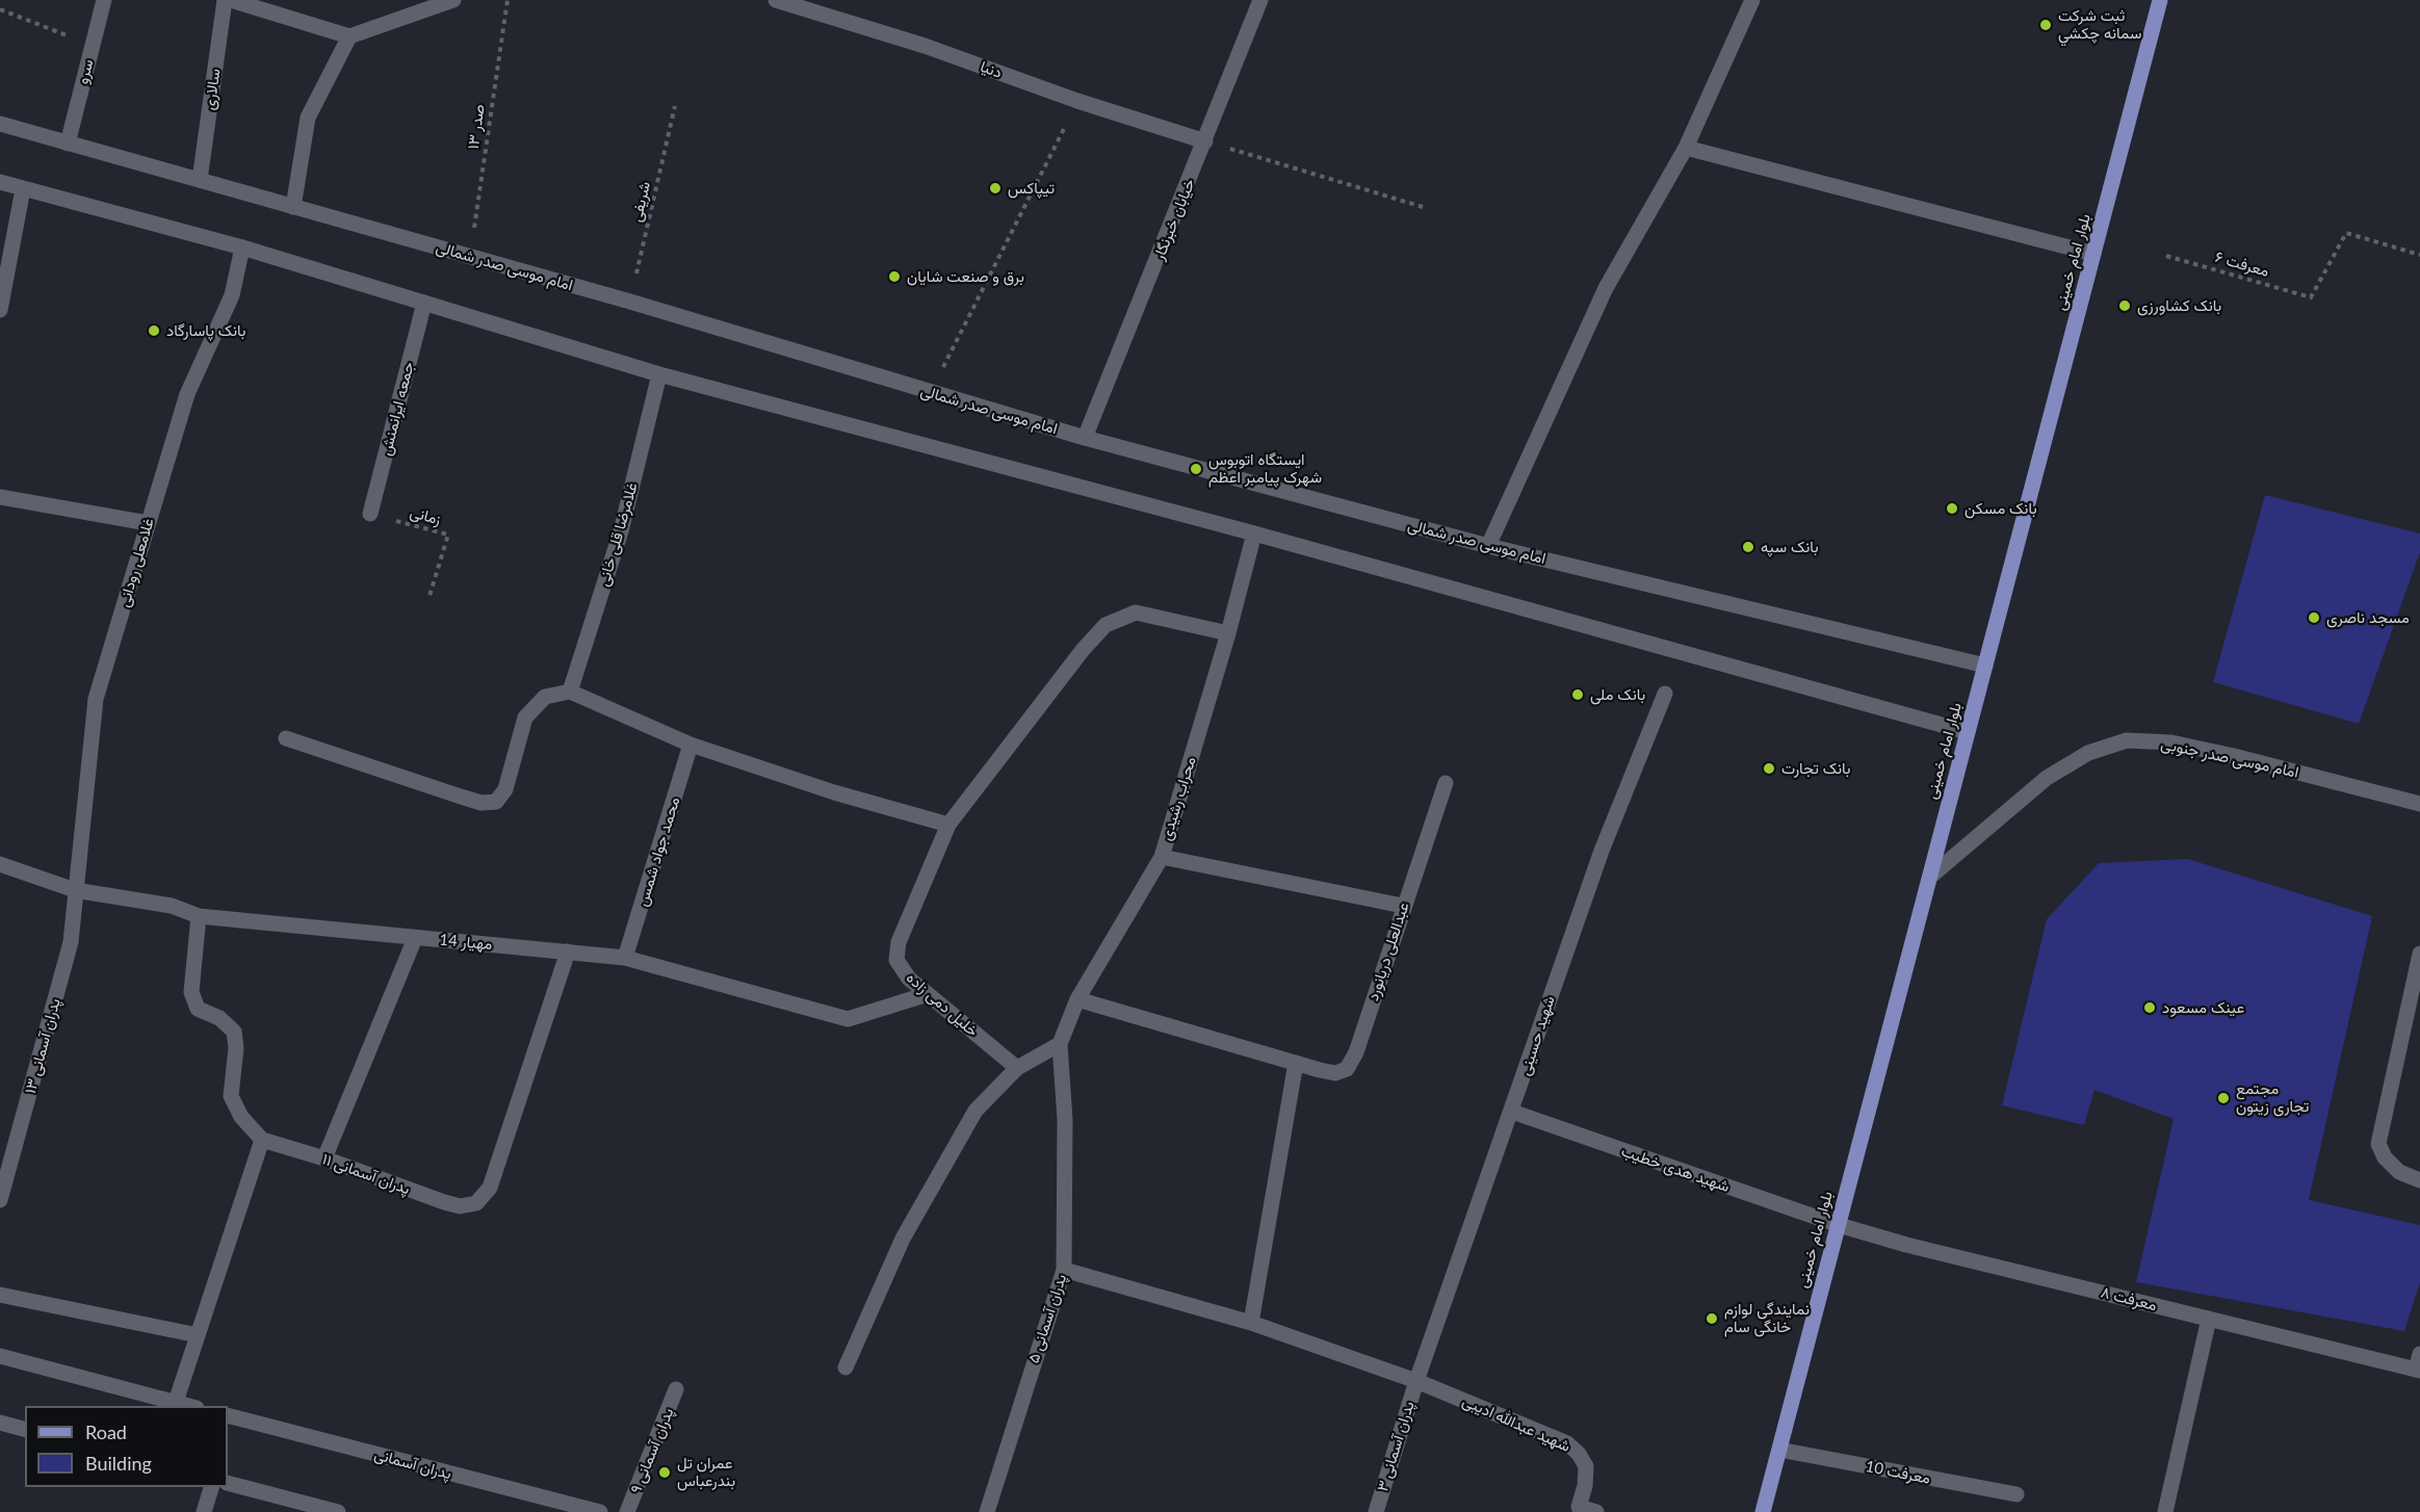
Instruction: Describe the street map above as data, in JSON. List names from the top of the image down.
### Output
{
  "streets": {
    "main road": ["بلوار امام خمینی"],
    "street": [
      "دنیا",
      "سرو",
      "سالاری",
      "خیابان خبرنگار",
      "امام موسی صدر شمالی",
      "جمعه ایرانمنش",
      "غلامرضا قلی خانی",
      "غلامعلی رودانی",
      "امام موسی صدر جنوبی",
      "محراب رشیدی",
      "محمد جواد شمس",
      "مهیار 14",
      "عبدالعلی دریانورد",
      "خلیل دمی زاده",
      "شهید حسینی",
      "پدران آسمانی ۱۳",
      "شهید هدی خطیب",
      "پدران آسمانی ۱۱",
      "معرفت ۸",
      "پدران آسمانی ۵",
      "شهید عبدالله ادیبی",
      "پدران آسمانی ۳",
      "پدران آسمانی ۹",
      "پدران آسمانی",
      "معرفت 10"
    ],
    "path": [
      "صدر ۱۳",
      "شریفی",
      "معرفت ۶",
      "زمانی"
    ]
  },
  "crossings": [
    ["دنیا", "خیابان خبرنگار"],
    ["سرو", "امام موسی صدر شمالی"],
    ["سالاری", "امام موسی صدر شمالی"],
    ["صدر ۱۳", "امام موسی صدر شمالی"],
    ["شریفی", "امام موسی صدر شمالی"],
    ["خیابان خبرنگار", "امام موسی صدر شمالی"],
    ["بلوار امام خمینی", "امام موسی صدر شمالی"],
    ["بلوار امام خمینی", "امام موسی صدر جنوبی"],
    ["بلوار امام خمینی", "شهید هدی خطیب"],
    ["بلوار امام خمینی", "معرفت ۸"],
    ["بلوار امام خمینی", "معرفت 10"],
    ["جمعه ایرانمنش", "زمانی"],
    ["غلامعلی رودانی", "مهیار 14"],
    ["غلامعلی رودانی", "پدران آسمانی ۱۳"],
    ["محراب رشیدی", "عبدالعلی دریانورد"],
    ["محراب رشیدی", "خلیل دمی زاده"],
    ["محراب رشیدی", "پدران آسمانی ۵"],
    ["محمد جواد شمس", "مهیار 14"],
    ["مهیار 14", "خلیل دمی زاده"],
    ["مهیار 14", "پدران آسمانی ۱۳"],
    ["مهیار 14", "پدران آسمانی ۱۱"],
    ["شهید حسینی", "شهید هدی خطیب"],
    ["شهید حسینی", "شهید عبدالله ادیبی"],
    ["شهید حسینی", "پدران آسمانی ۳"],
    ["شهید هدی خطیب", "معرفت ۸"],
    ["پدران آسمانی ۵", "شهید عبدالله ادیبی"],
    ["شهید عبدالله ادیبی", "پدران آسمانی ۳"]
  ],
  "places": [
    "ثبت شركت سمانه چكشي",
    "تیپاکس",
    "برق و صنعت شایان",
    "بانک کشاورزی",
    "بانک پاسارگاد",
    "ایستگاه اتوبوس شهرک پیامبر اعظم",
    "بانک مسکن",
    "بانک سپه",
    "مسجد ناصری",
    "بانک ملی",
    "بانک تجارت",
    "عینک ‌‌مسعود",
    "مجتمع تجاری زیتون",
    "نمایندگی لوازم خانگی سام",
    "عمران تل بندرعباس"
  ],
  "legend": ["Road", "Building"]
}
